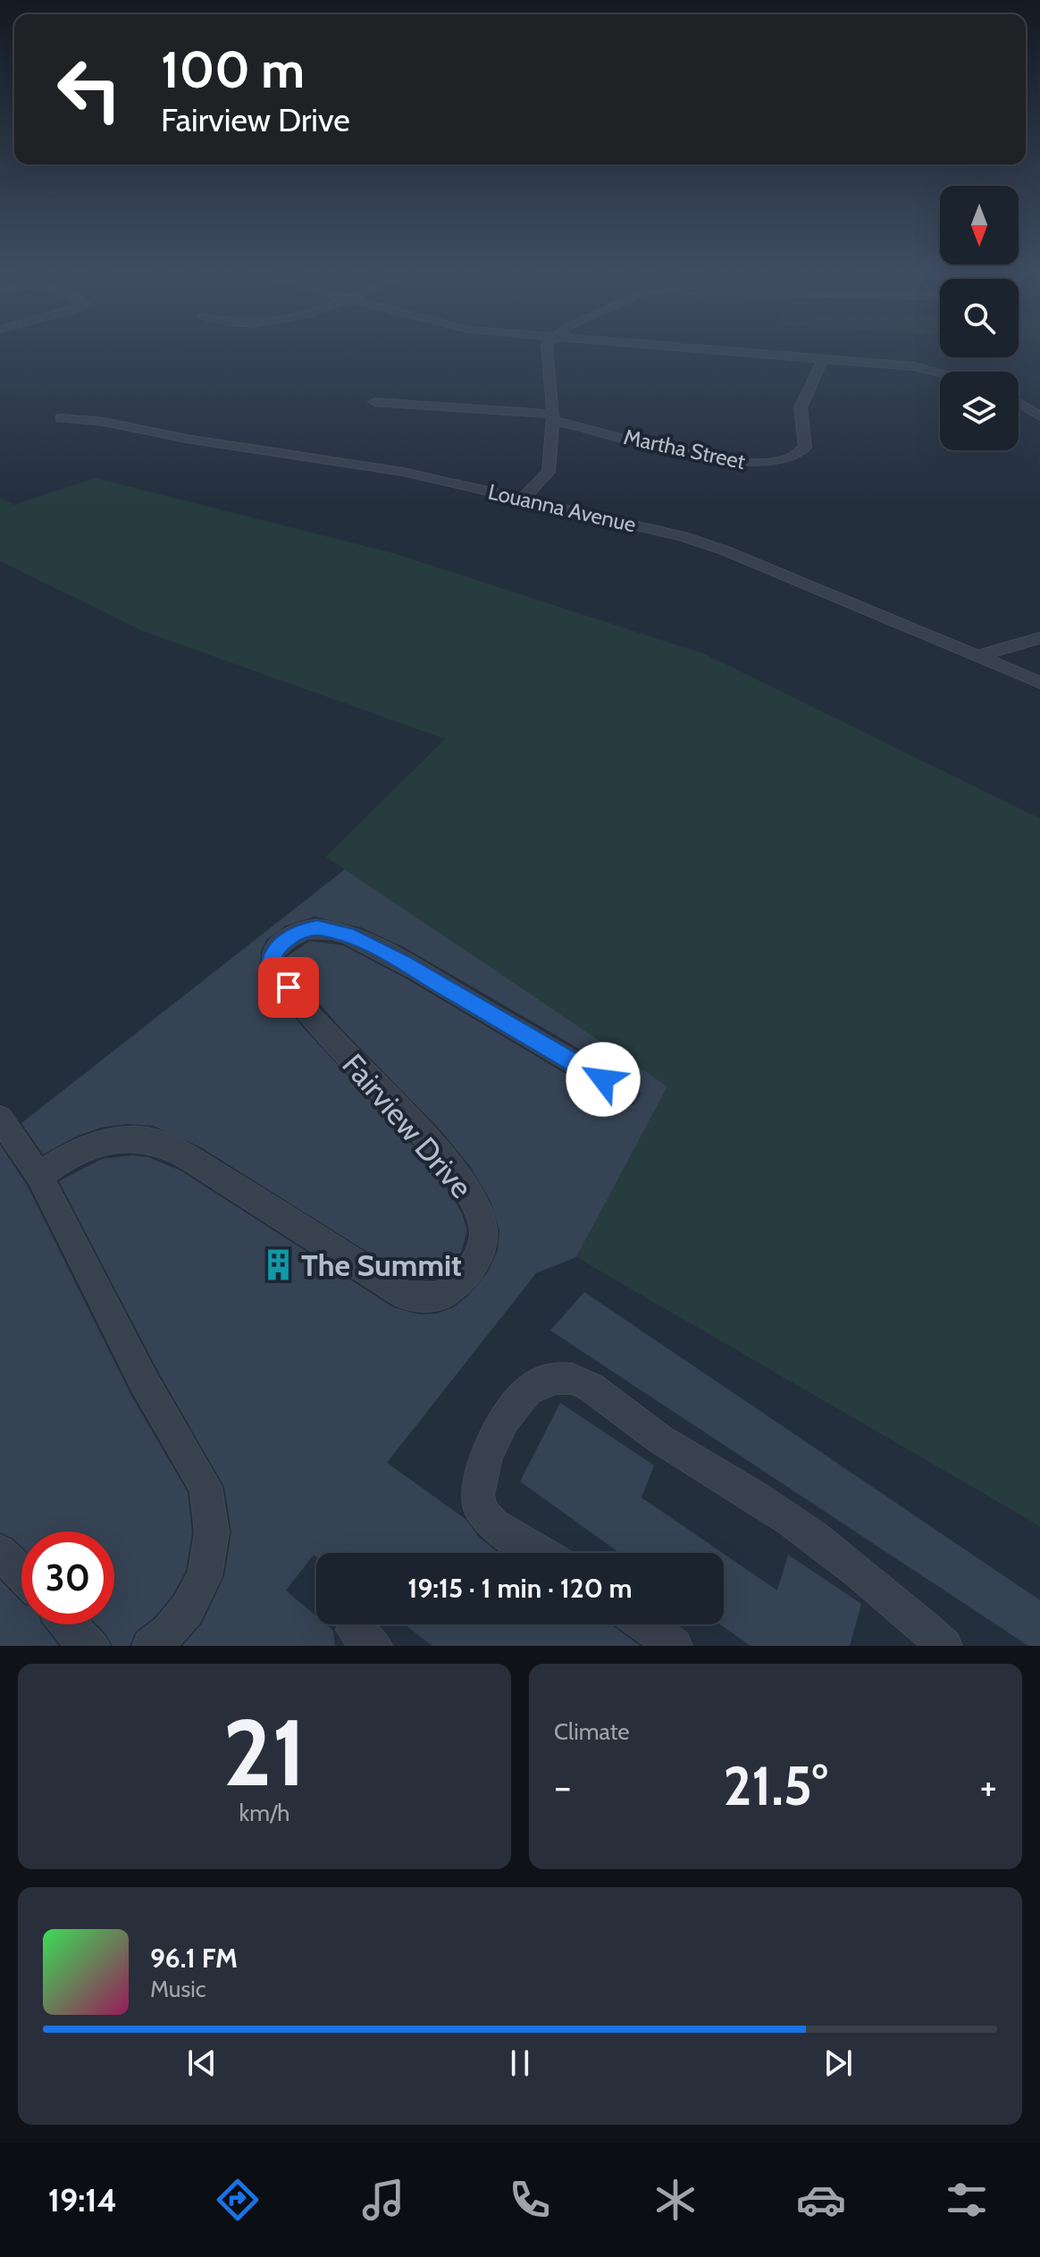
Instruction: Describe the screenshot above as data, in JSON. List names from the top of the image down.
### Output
{
  "streets": {
    "street": ["Martha Street", "Louanna Avenue", "Fairview Drive"]
  },
  "places": {
    "building": ["The Summit"]
  },
  "north": "bottom",
  "page": {
    "turn": ["100 m", "Fairview Drive"],
    "limit": "30",
    "trip": "19:15 · 1 min · 120 m",
    "tile": [
      ["21", "km/h"],
      "Climate"
    ],
    "heat": ["−", "21.5°", "+"],
    "song": ["96.1 FM", "Music"],
    "tabs": "19:14"
  }
}
